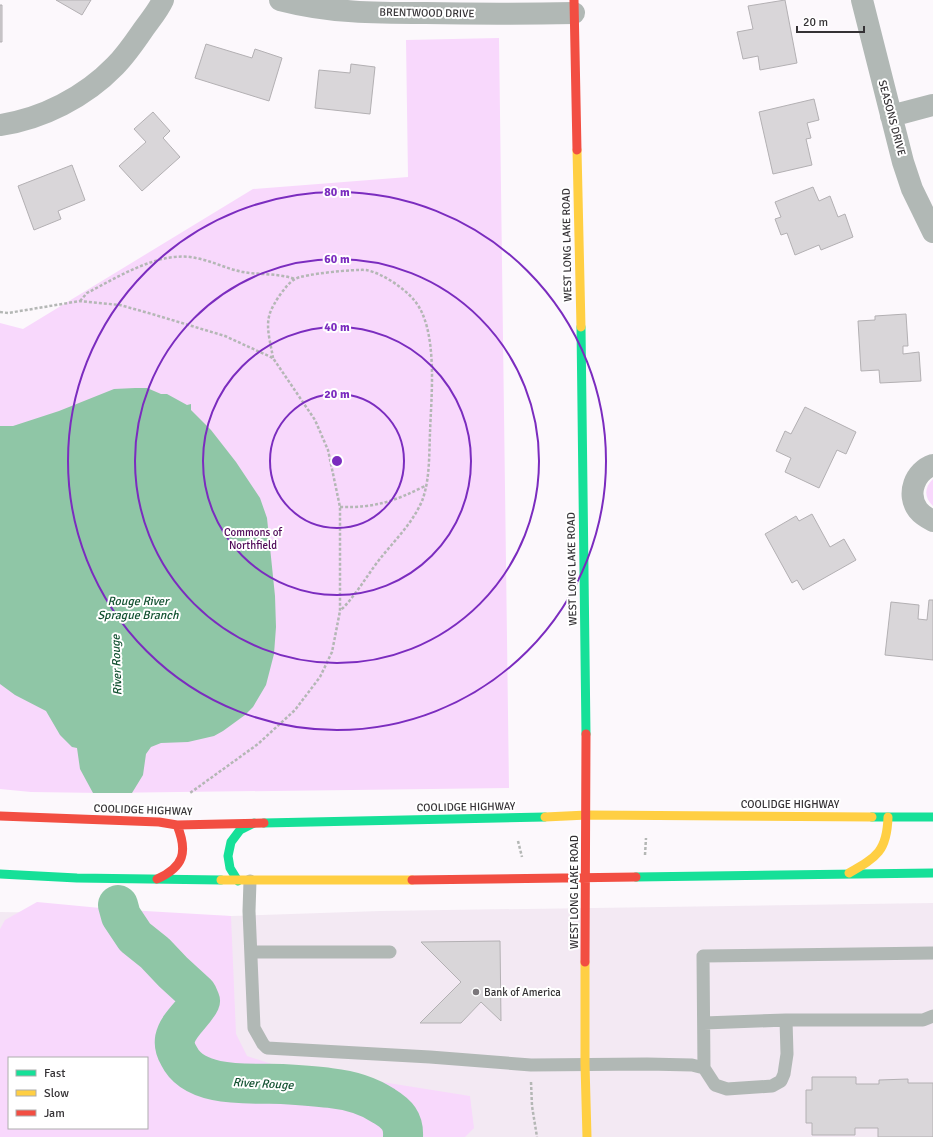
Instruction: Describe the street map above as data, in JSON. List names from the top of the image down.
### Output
{
  "streets": {
    "main road": ["WEST LONG LAKE ROAD", "COOLIDGE HIGHWAY"],
    "street": ["BRENTWOOD DRIVE", "SEASONS DRIVE"]
  },
  "crossings": [
    ["BRENTWOOD DRIVE", "WEST LONG LAKE ROAD"],
    ["WEST LONG LAKE ROAD", "COOLIDGE HIGHWAY"]
  ],
  "water": ["Rouge River Sprague Branch", "River Rouge"],
  "parks": ["Commons of Northfield"],
  "places": ["Bank of America"],
  "legend": ["Fast", "Slow", "Jam"],
  "scale_bar": "20 m",
  "rings": [
    "80 m",
    "60 m",
    "40 m",
    "20 m"
  ]
}
